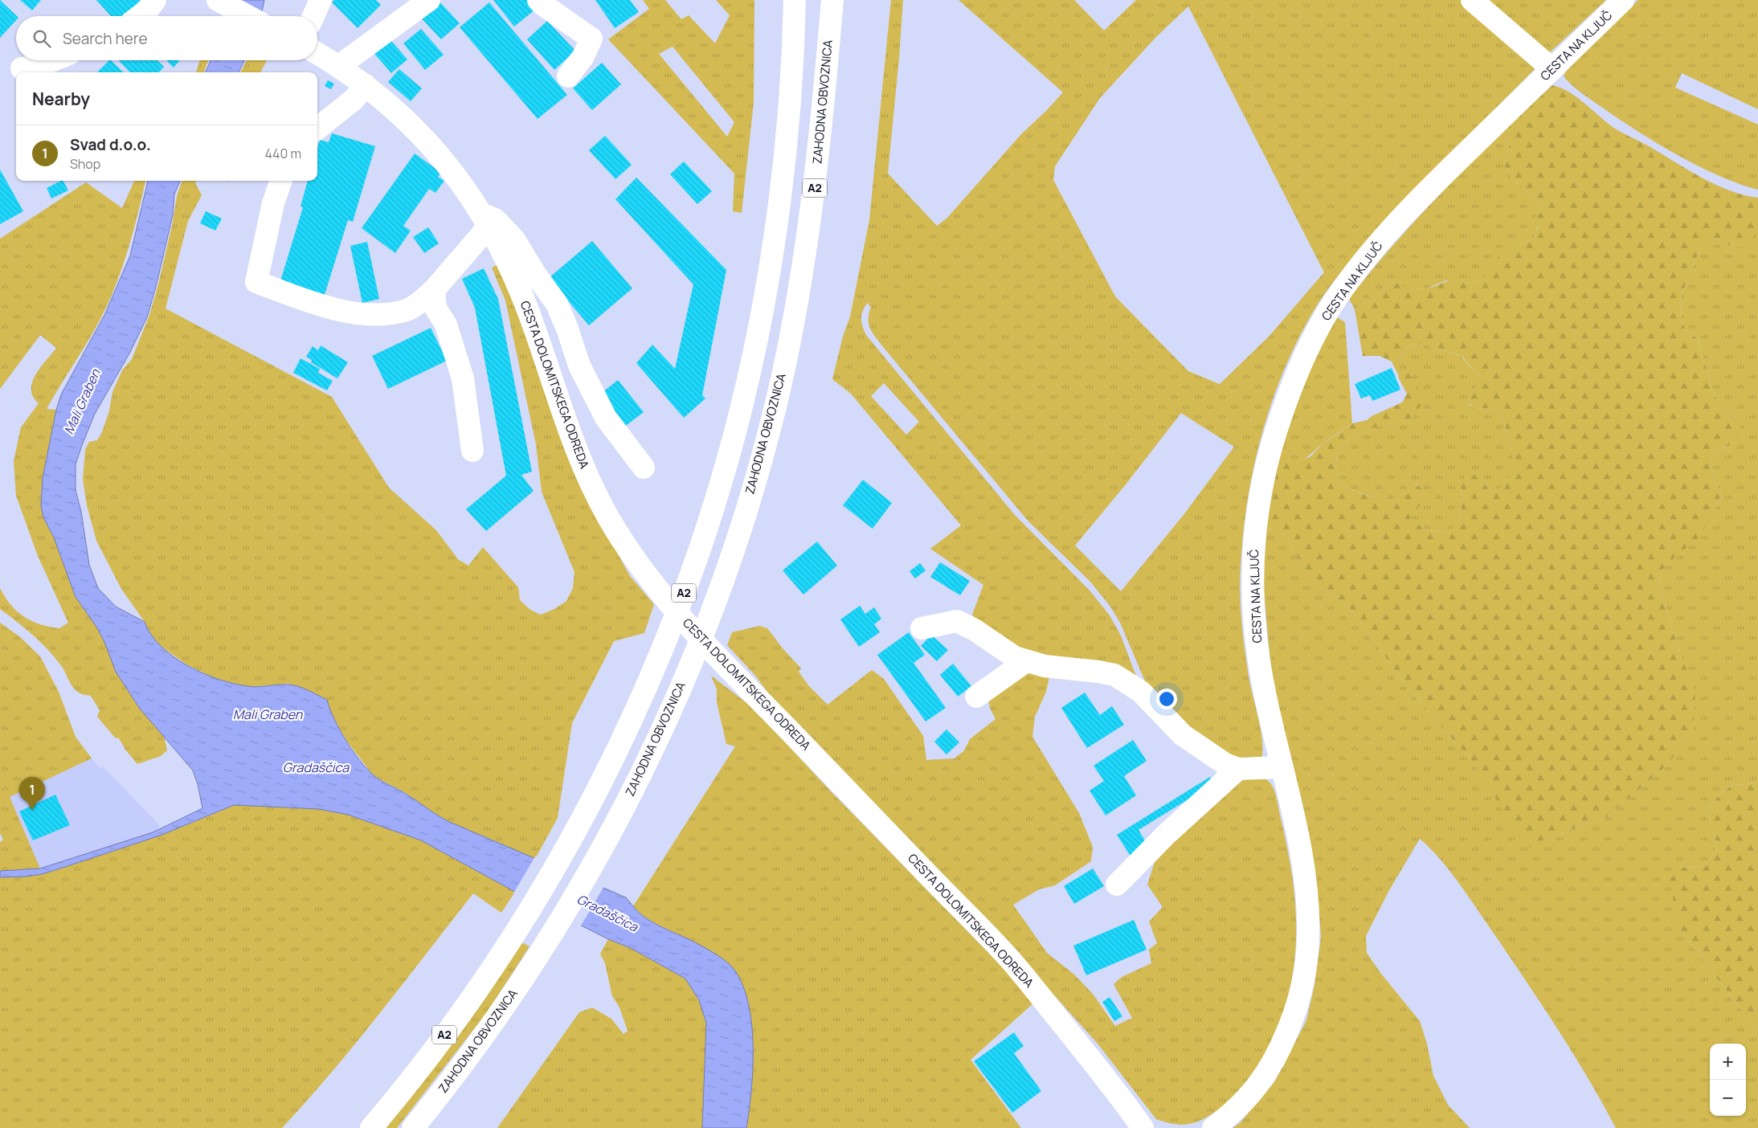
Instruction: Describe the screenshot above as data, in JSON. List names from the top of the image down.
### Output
{
  "streets": {
    "main road": [
      "CESTA NA KLJUČ",
      "ZAHODNA OBVOZNICA",
      "A2",
      "CESTA DOLOMITSKEGA ODREDA"
    ]
  },
  "water": ["Mali Graben", "Gradaščica"],
  "page": {
    "search": "Search here",
    "heading": "Nearby",
    "list": [
      {
        "mark": "1",
        "name": "Svad d.o.o.",
        "note": "Shop",
        "value": "440 m"
      }
    ],
    "pins": "1",
    "map_buttons": ["+", "−"]
  }
}
